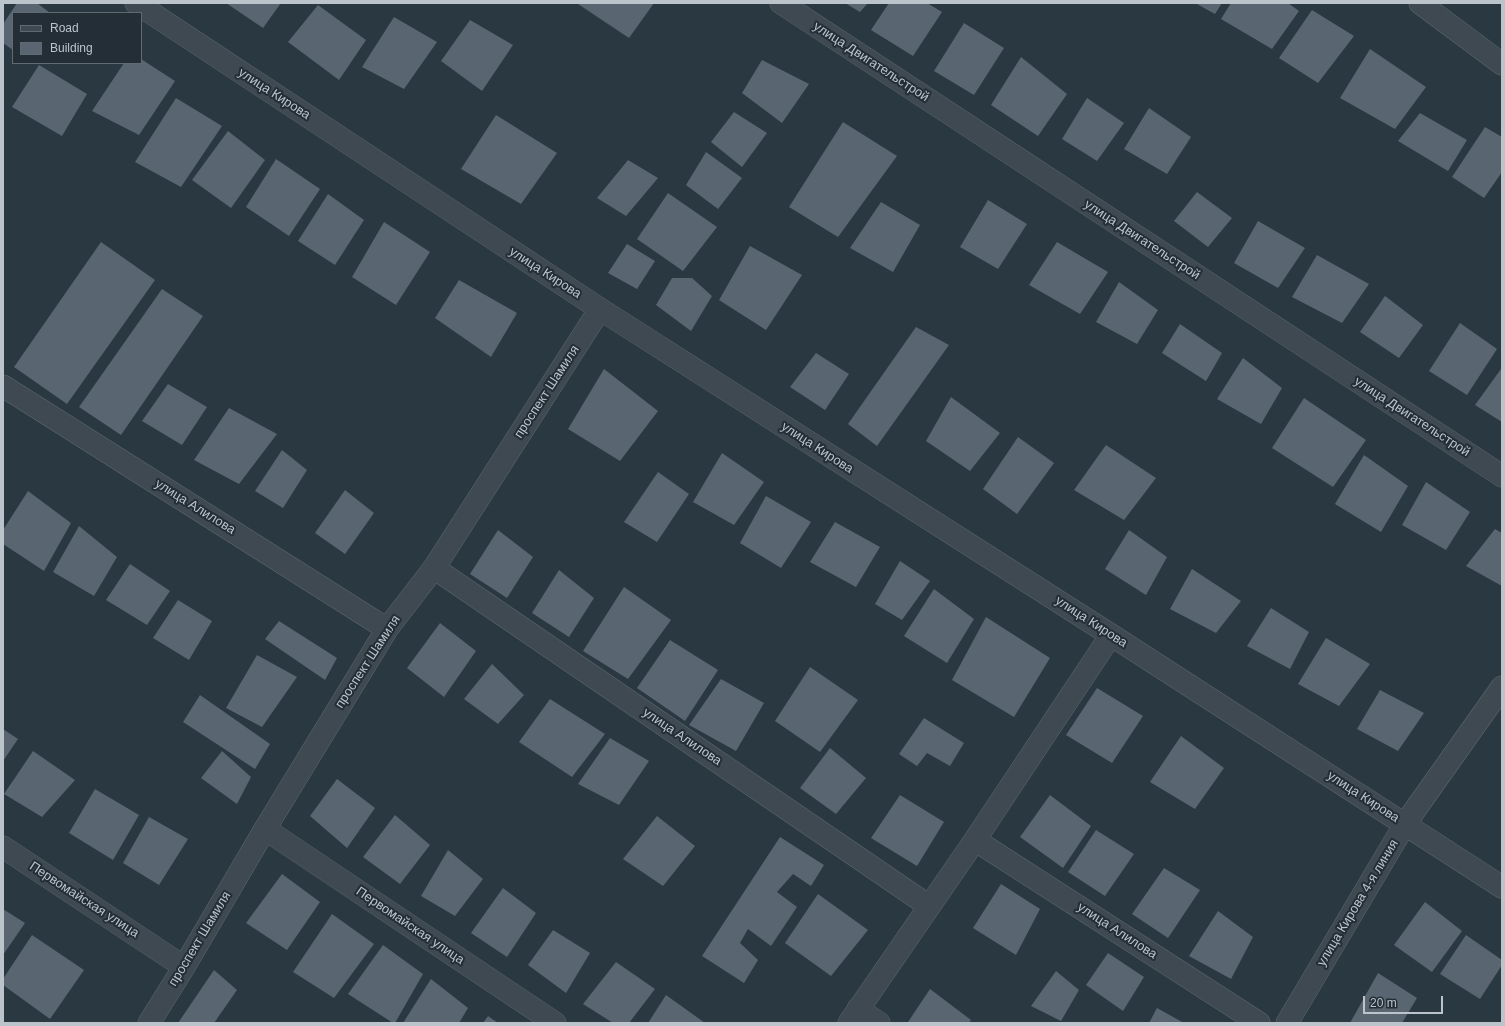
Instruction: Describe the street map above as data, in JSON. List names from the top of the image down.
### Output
{
  "streets": {
    "street": [
      "улица Двигательстрой",
      "улица Кирова",
      "проспект Шамиля",
      "улица Алилова",
      "Первомайская улица",
      "улица Кирова 4-я линия"
    ]
  },
  "crossings": [
    ["улица Кирова", "проспект Шамиля"],
    ["улица Кирова", "улица Кирова 4-я линия"],
    ["проспект Шамиля", "улица Алилова"],
    ["проспект Шамиля", "Первомайская улица"]
  ],
  "legend": ["Road", "Building"],
  "scale_bar": "20 m"
}
